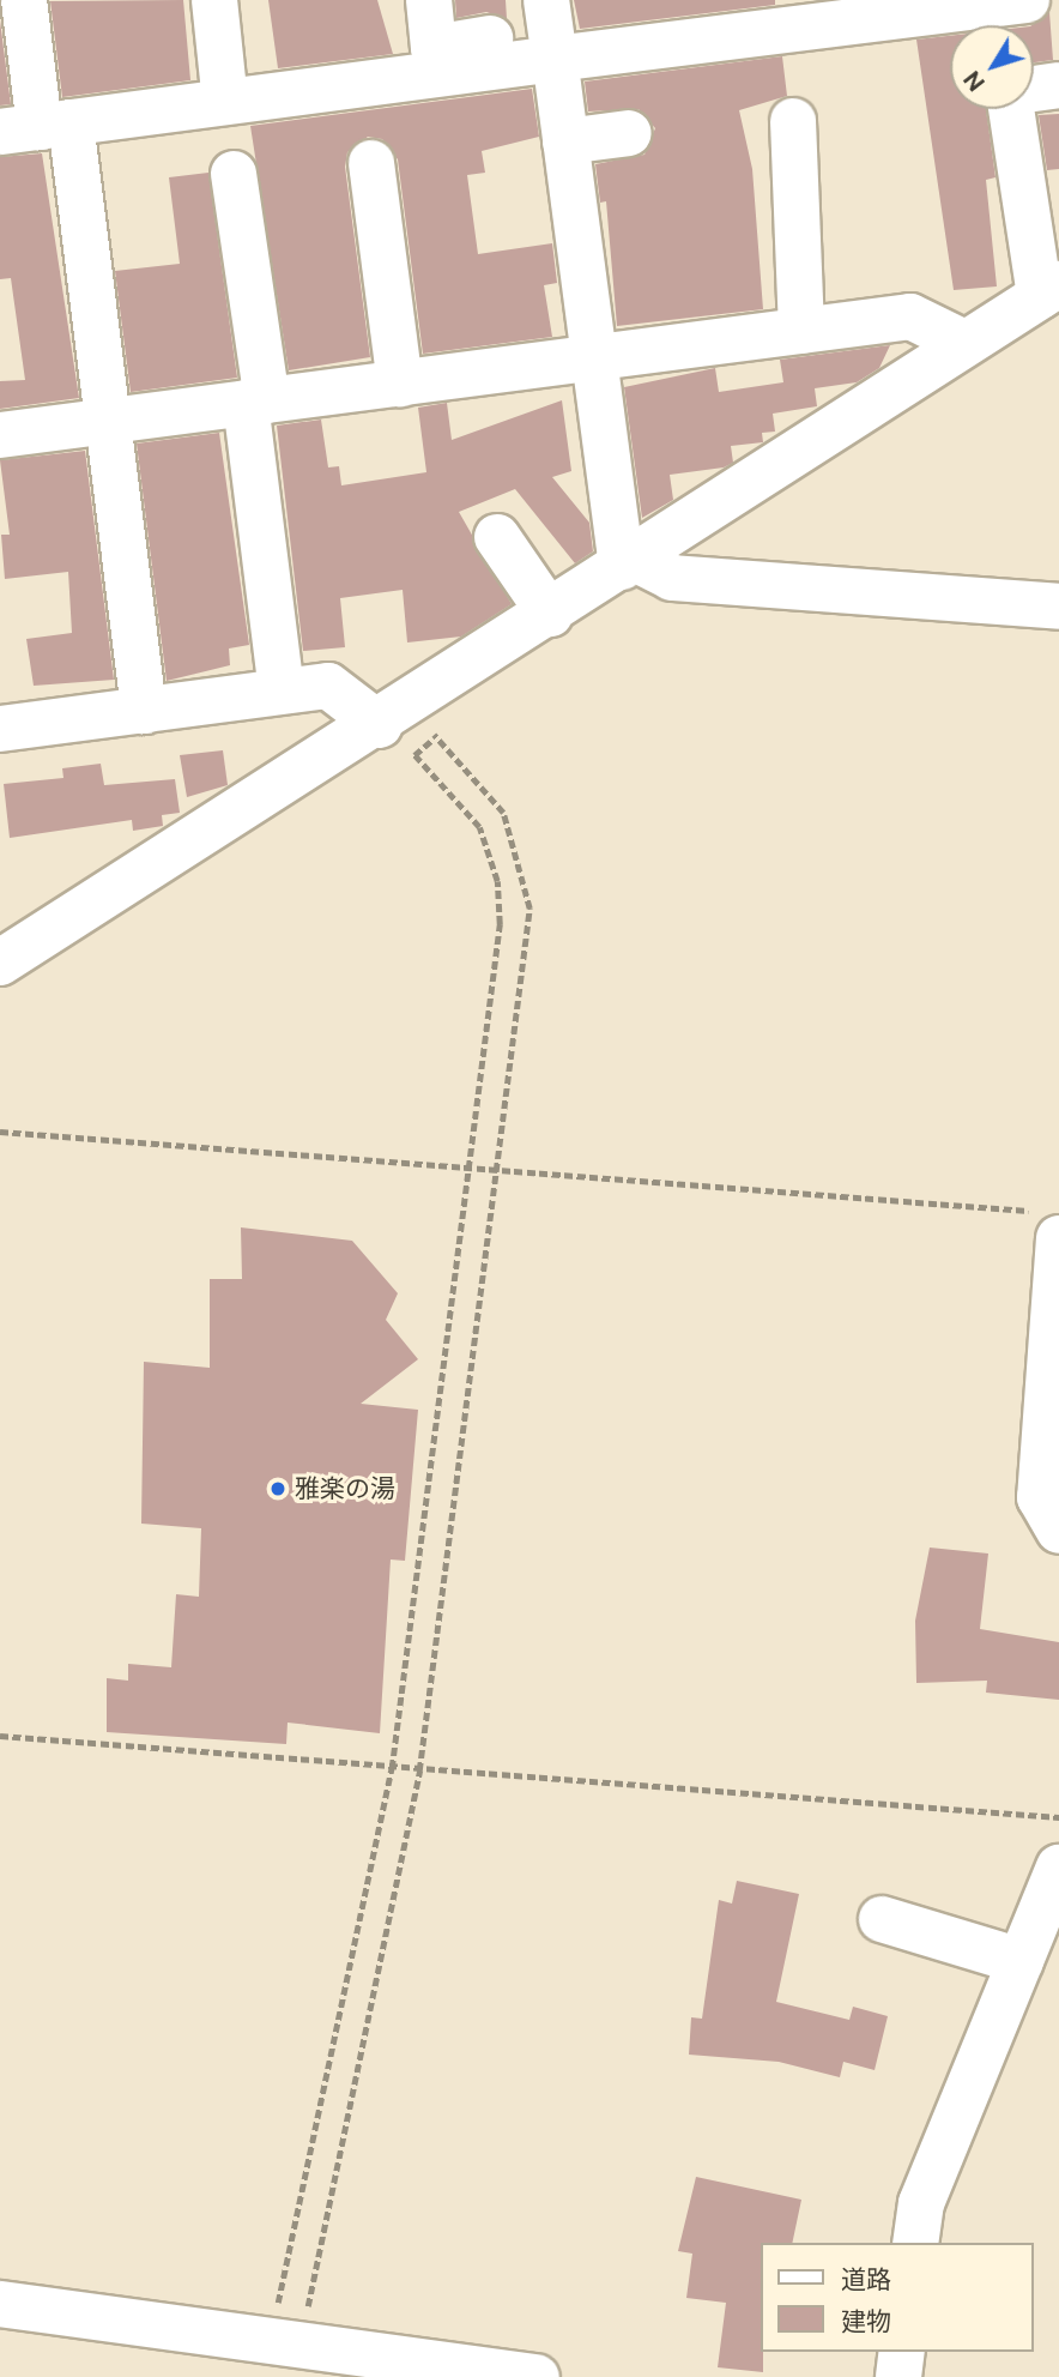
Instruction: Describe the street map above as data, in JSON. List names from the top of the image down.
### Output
{
  "places": ["雅楽の湯"],
  "legend": ["道路", "建物"],
  "north": "bottom left"
}
